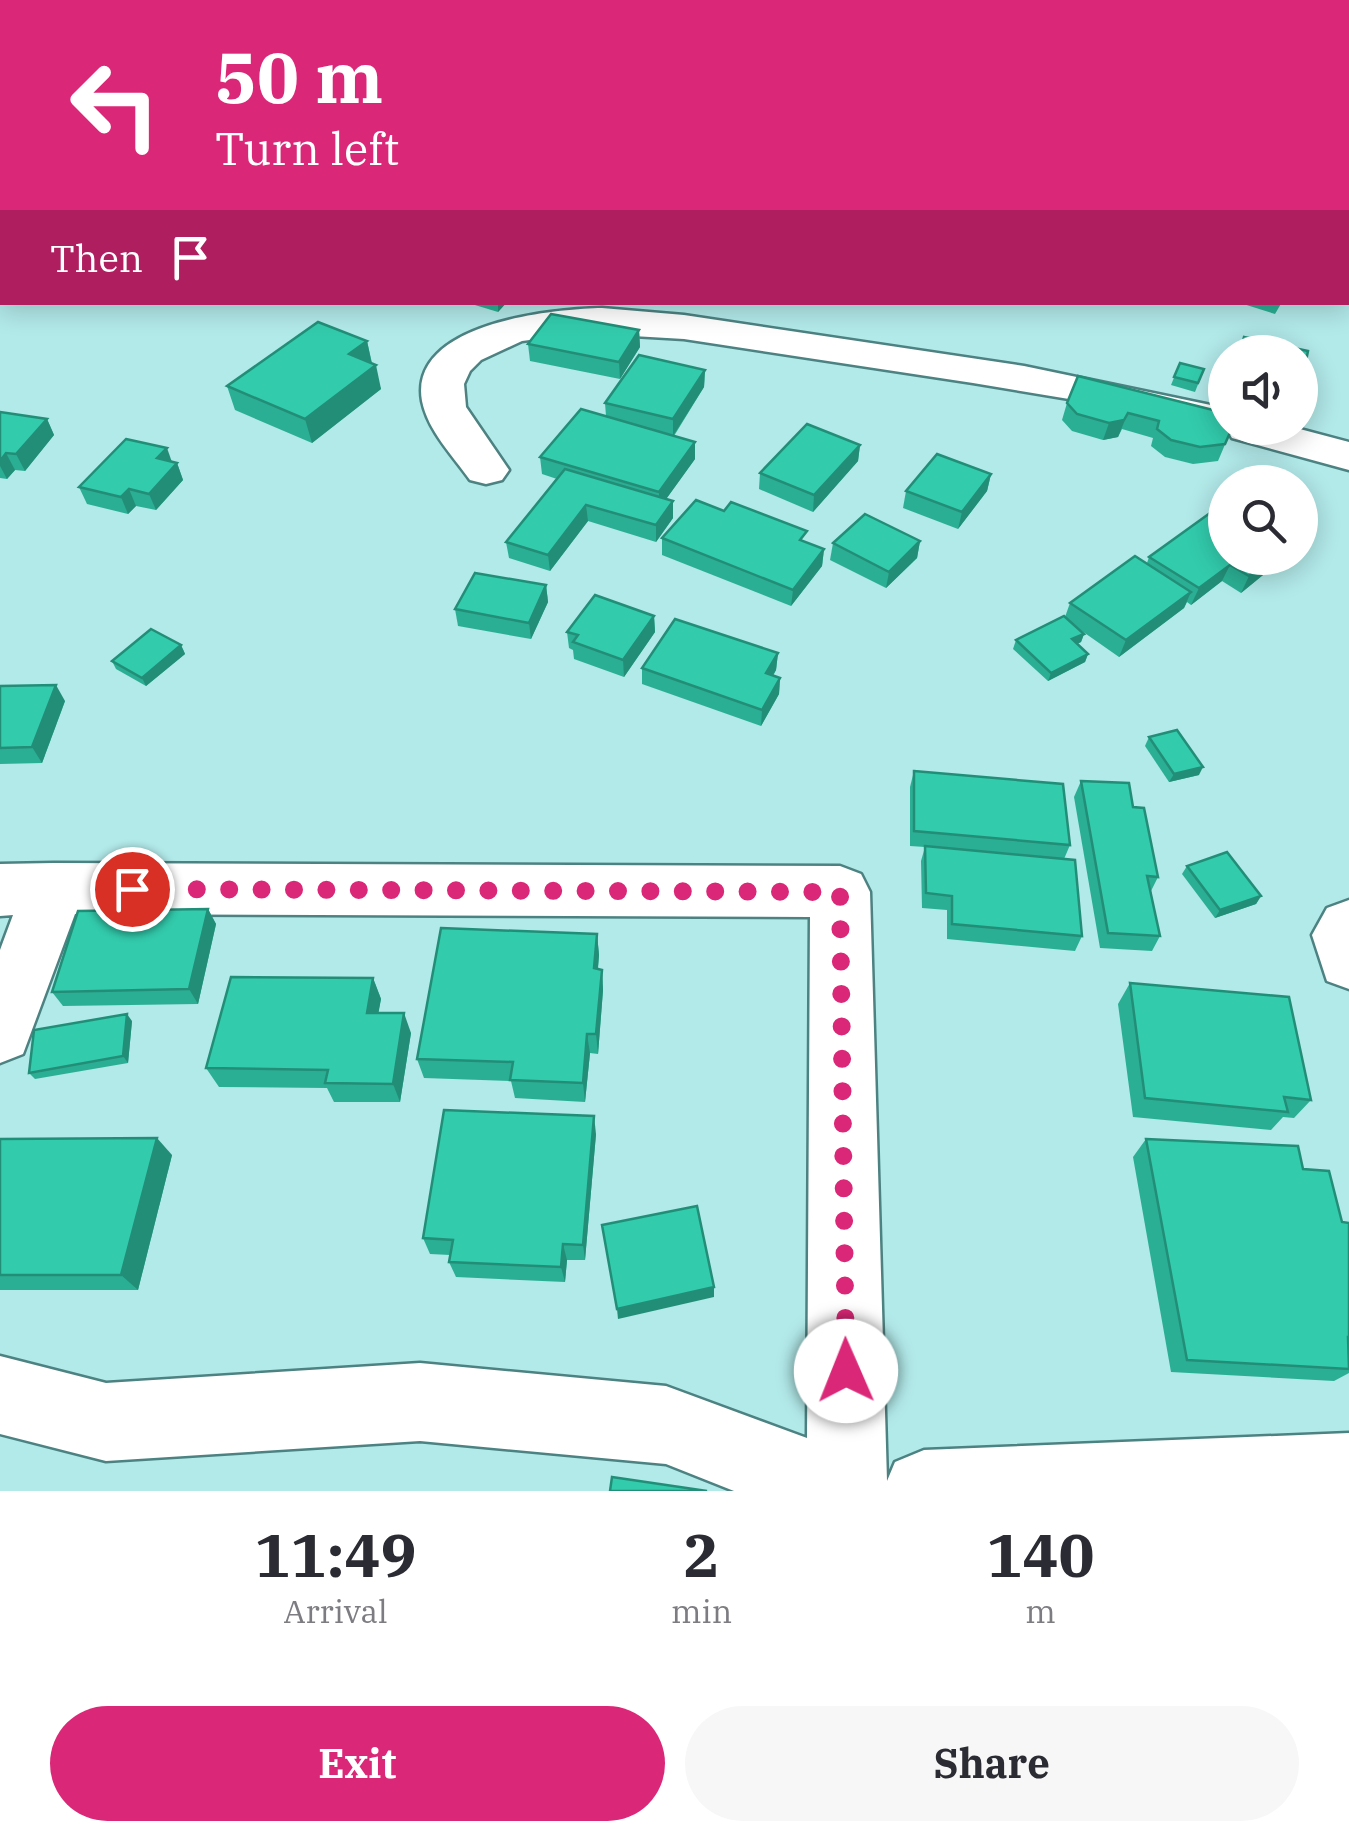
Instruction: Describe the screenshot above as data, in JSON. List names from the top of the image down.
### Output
{
  "page": {
    "turn": ["50 m", "Turn left"],
    "then": "Then",
    "eta": [
      "11:49",
      "Arrival",
      "2",
      "min",
      "140",
      "m"
    ],
    "buttons": ["Exit", "Share"]
  }
}
